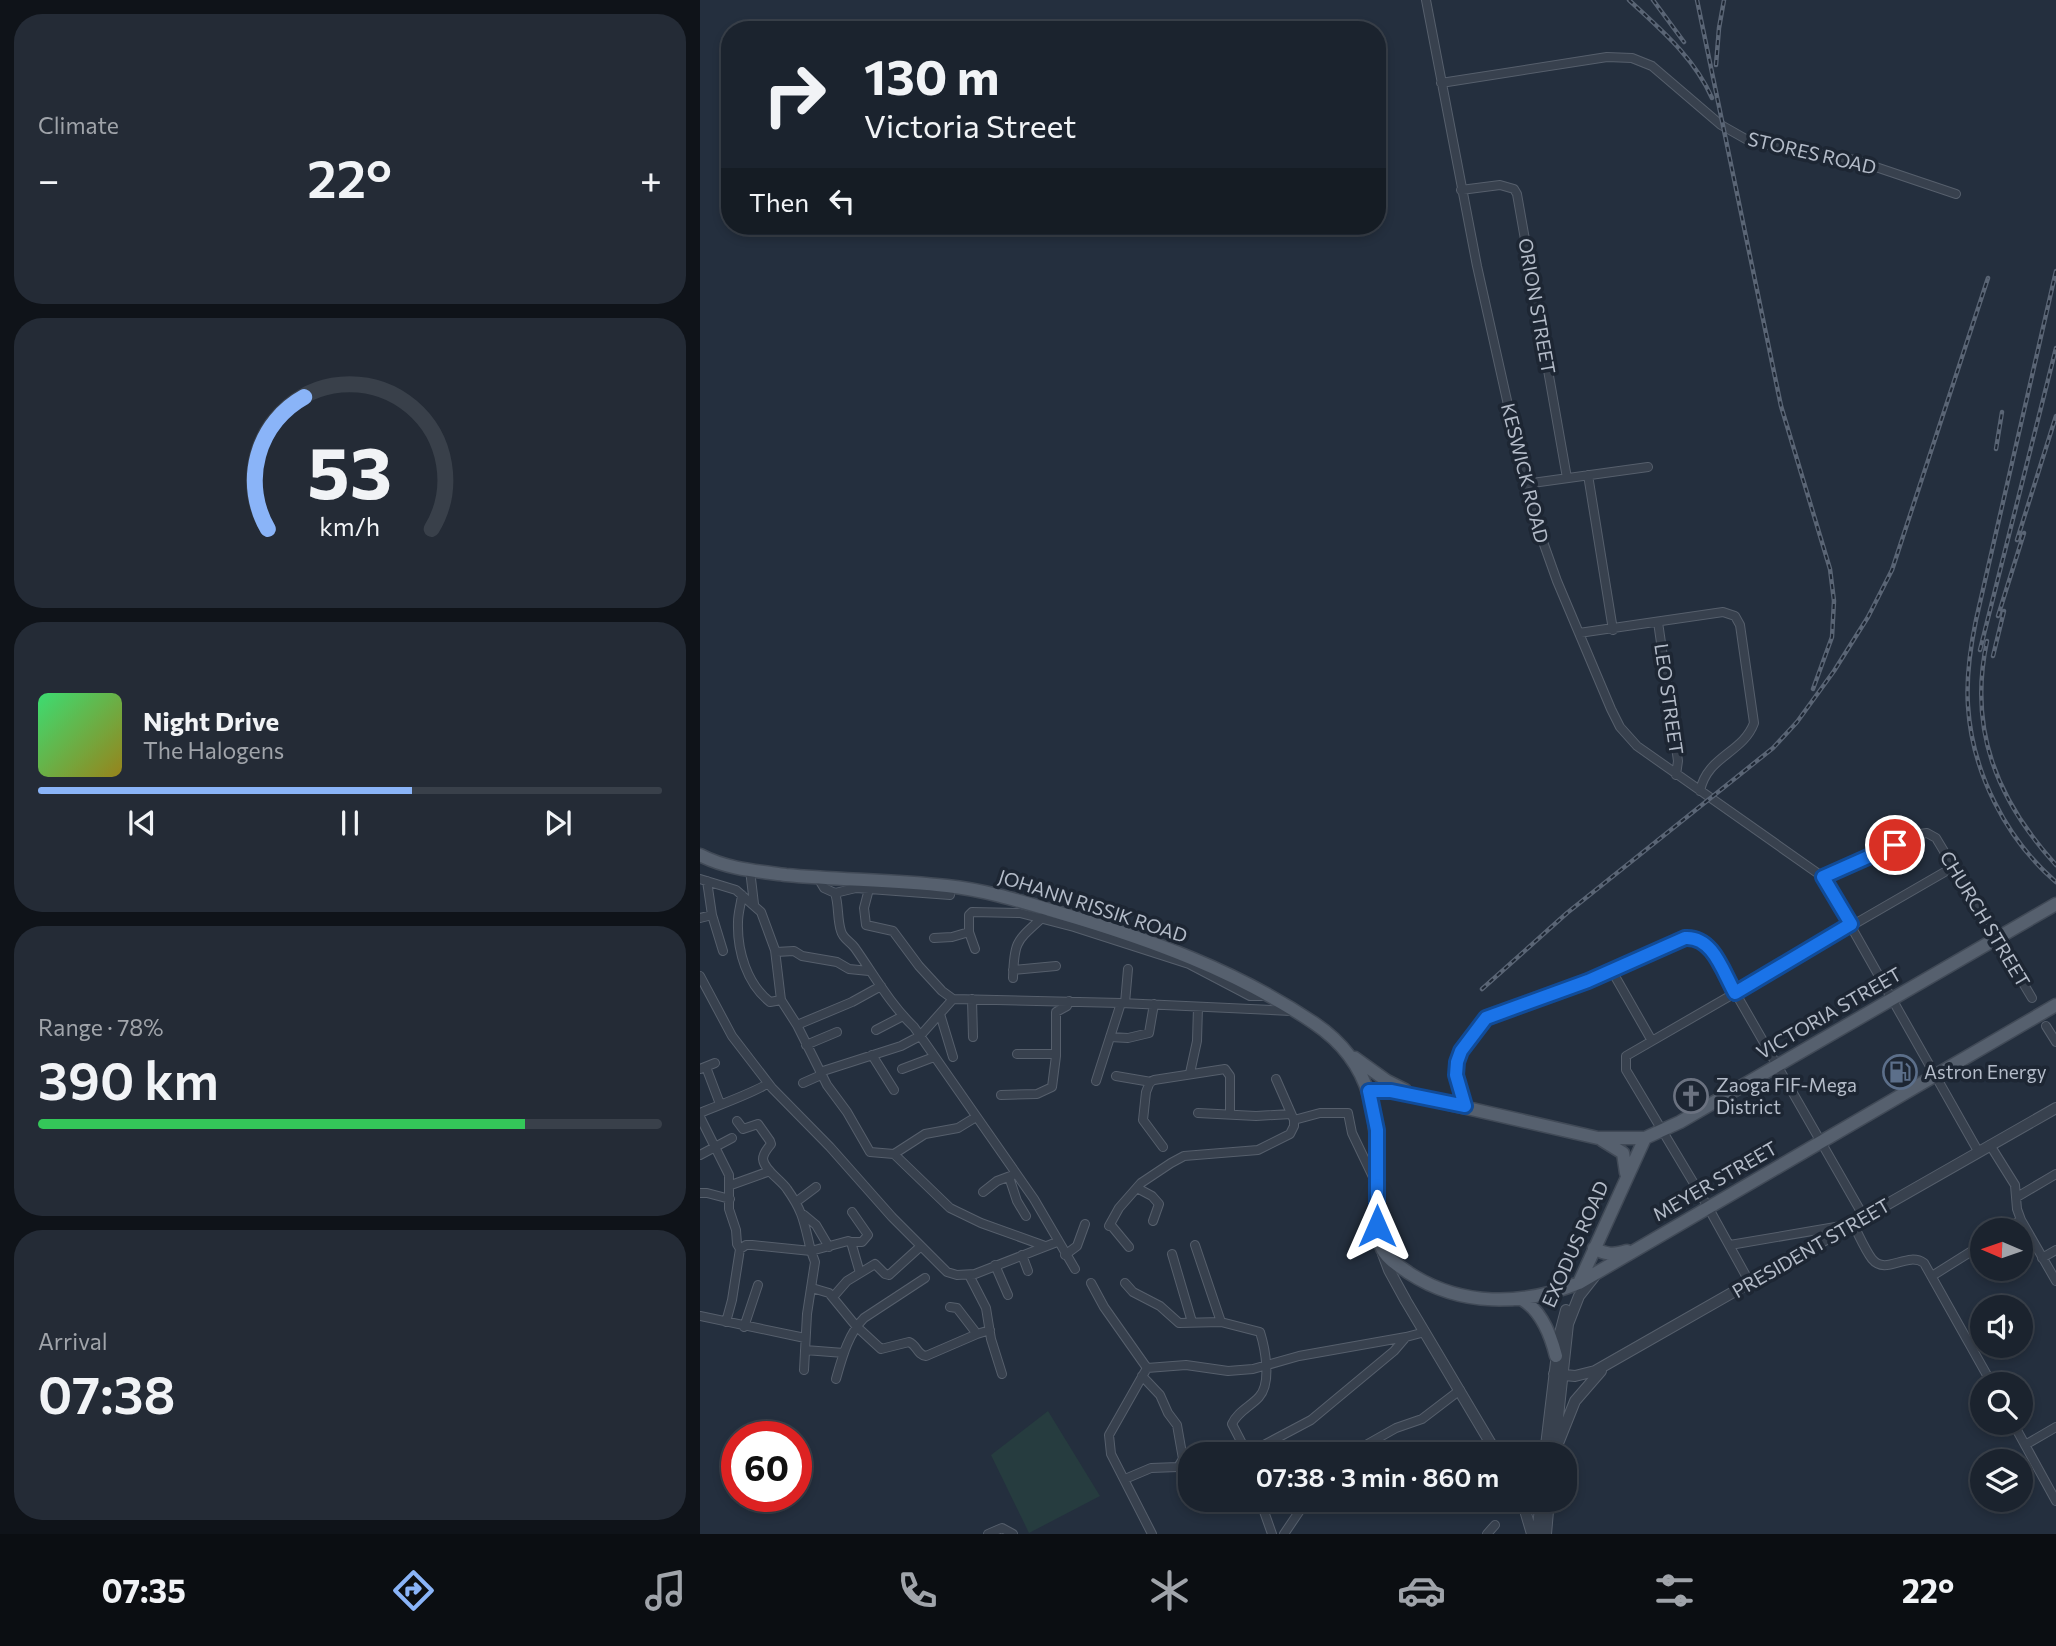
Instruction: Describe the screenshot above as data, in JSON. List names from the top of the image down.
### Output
{
  "streets": {
    "main road": [
      "JOHANN RISSIK ROAD",
      "VICTORIA STREET",
      "MEYER STREET",
      "EXODUS ROAD"
    ],
    "street": [
      "STORES ROAD",
      "ORION STREET",
      "KESWICK ROAD",
      "LEO STREET",
      "CHURCH STREET",
      "PRESIDENT STREET"
    ]
  },
  "crossings": [
    ["STORES ROAD", "KESWICK ROAD"],
    ["ORION STREET", "KESWICK ROAD"],
    ["KESWICK ROAD", "LEO STREET"],
    ["KESWICK ROAD", "CHURCH STREET"],
    ["JOHANN RISSIK ROAD", "VICTORIA STREET"],
    ["JOHANN RISSIK ROAD", "MEYER STREET"],
    ["CHURCH STREET", "VICTORIA STREET"],
    ["VICTORIA STREET", "EXODUS ROAD"],
    ["MEYER STREET", "EXODUS ROAD"],
    ["EXODUS ROAD", "PRESIDENT STREET"]
  ],
  "places": {
    "fuel station": ["Astron Energy"],
    "church": ["Zaoga FIF-Mega District"]
  },
  "north": "left",
  "page": {
    "tile": [
      "Climate",
      ["Range · 78%", "390 km"],
      ["Arrival", "07:38"]
    ],
    "turn": ["130 m", "Victoria Street"],
    "heat": ["−", "22°", "+"],
    "then": "Then",
    "song": ["Night Drive", "The Halogens"],
    "limit": "60",
    "trip": "07:38 · 3 min · 860 m",
    "tabs": ["07:35", "22°"],
    "gauge": ["53", "km/h"]
  }
}
